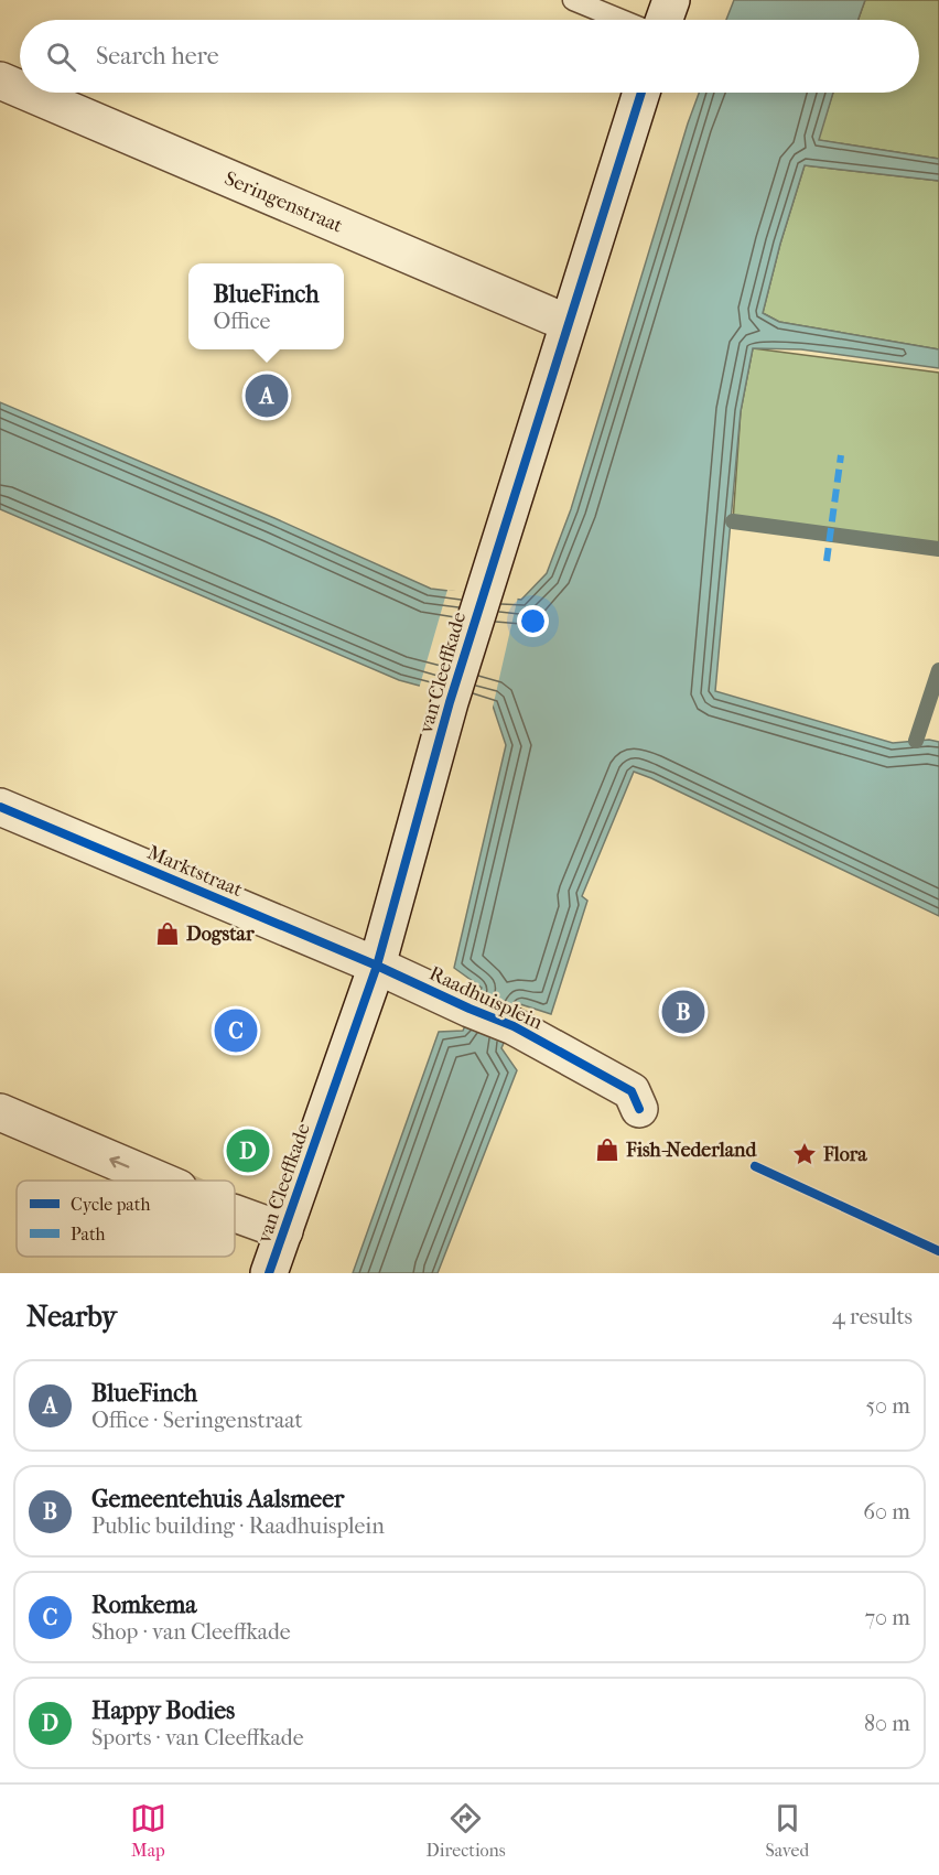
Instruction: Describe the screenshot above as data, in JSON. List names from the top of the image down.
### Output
{
  "streets": {
    "street": [
      "Seringenstraat",
      "van Cleeffkade",
      "Marktstraat",
      "Raadhuisplein"
    ]
  },
  "crossings": [
    ["Seringenstraat", "van Cleeffkade"],
    ["van Cleeffkade", "Marktstraat"],
    ["van Cleeffkade", "Raadhuisplein"],
    ["Marktstraat", "Raadhuisplein"]
  ],
  "places": {
    "shop": ["Dogstar", "Fish-Nederland"],
    "place": ["Flora"]
  },
  "legend": ["Cycle path", "Path"],
  "page": {
    "search": "Search here",
    "popup": ["BlueFinch", "Office"],
    "pins": [
      "A",
      "B",
      "C",
      "D"
    ],
    "heading": ["Nearby", "4 results"],
    "list": [
      {
        "mark": "A",
        "name": "BlueFinch",
        "note": "Office · Seringenstraat",
        "value": "50 m"
      },
      {
        "mark": "B",
        "name": "Gemeentehuis Aalsmeer",
        "note": "Public building · Raadhuisplein",
        "value": "60 m"
      },
      {
        "mark": "C",
        "name": "Romkema",
        "note": "Shop · van Cleeffkade",
        "value": "70 m"
      },
      {
        "mark": "D",
        "name": "Happy Bodies",
        "note": "Sports · van Cleeffkade",
        "value": "80 m"
      }
    ],
    "nav": ["Map", "Directions", "Saved"]
  }
}
